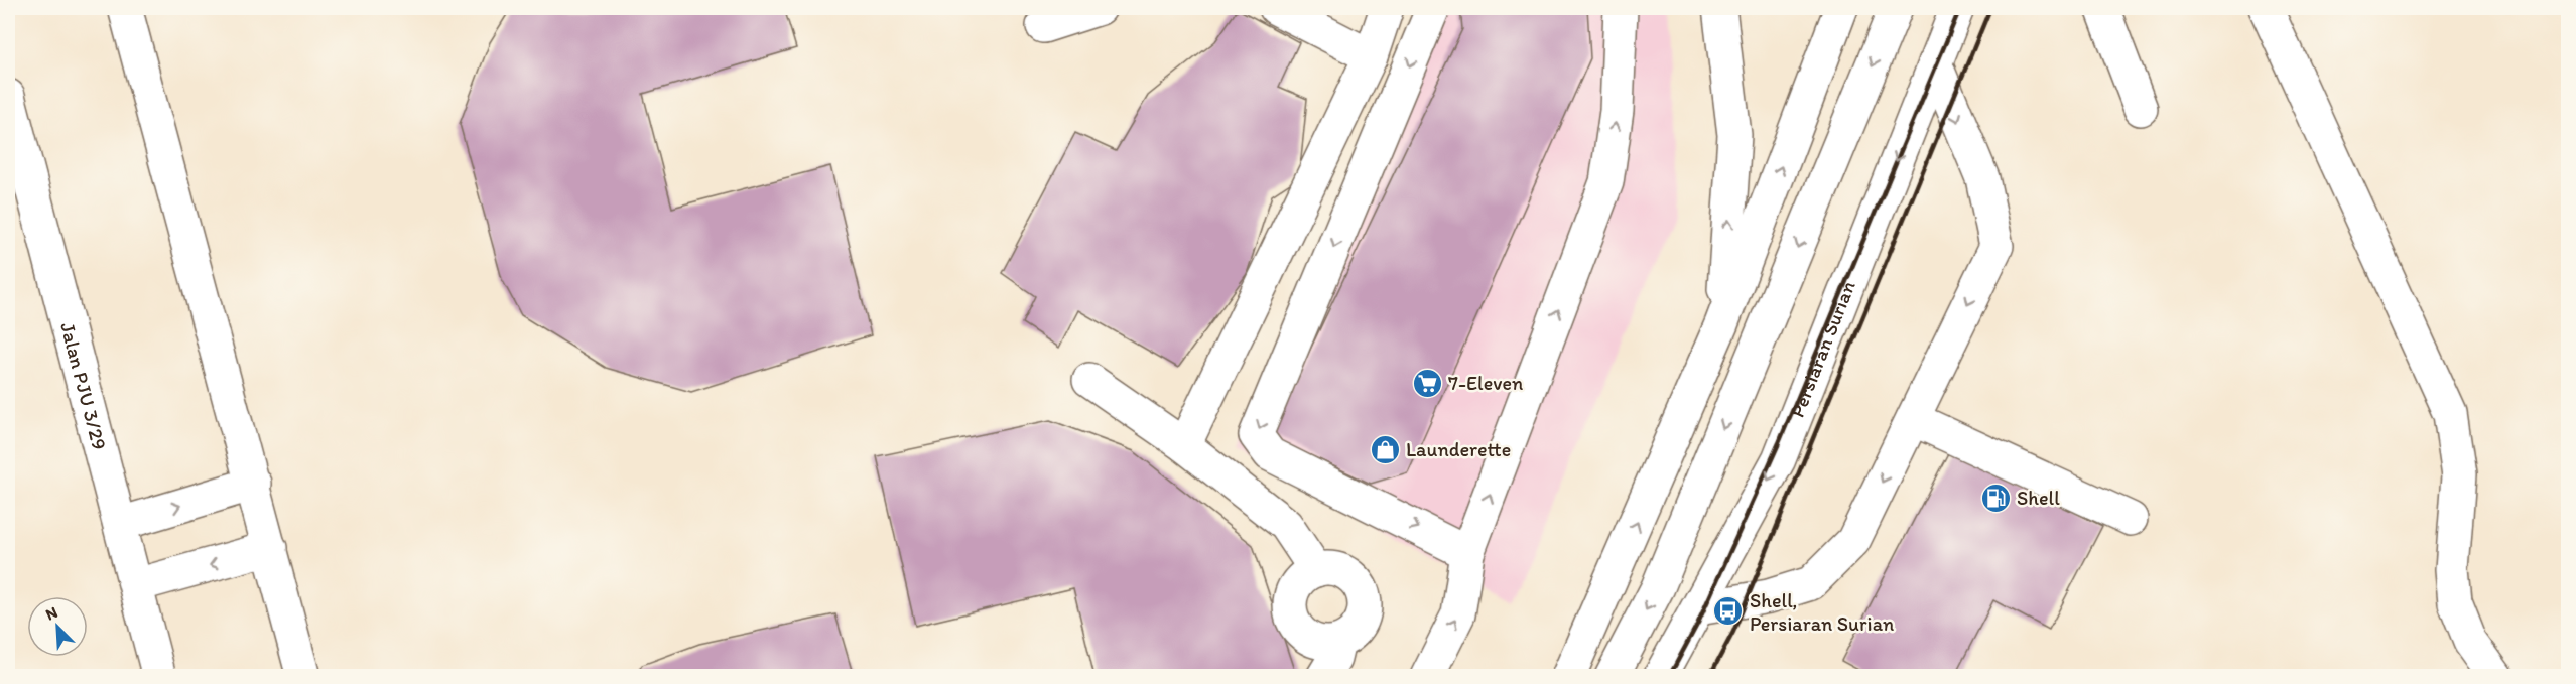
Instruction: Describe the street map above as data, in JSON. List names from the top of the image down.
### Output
{
  "streets": {
    "main road": ["Persiaran Surian", "Jalan PJU 3/29"]
  },
  "places": {
    "supermarket": ["7-Eleven"],
    "shop": ["Launderette"],
    "fuel station": ["Shell"],
    "bus stop": ["Shell, Persiaran Surian"]
  },
  "north": "top left"
}
